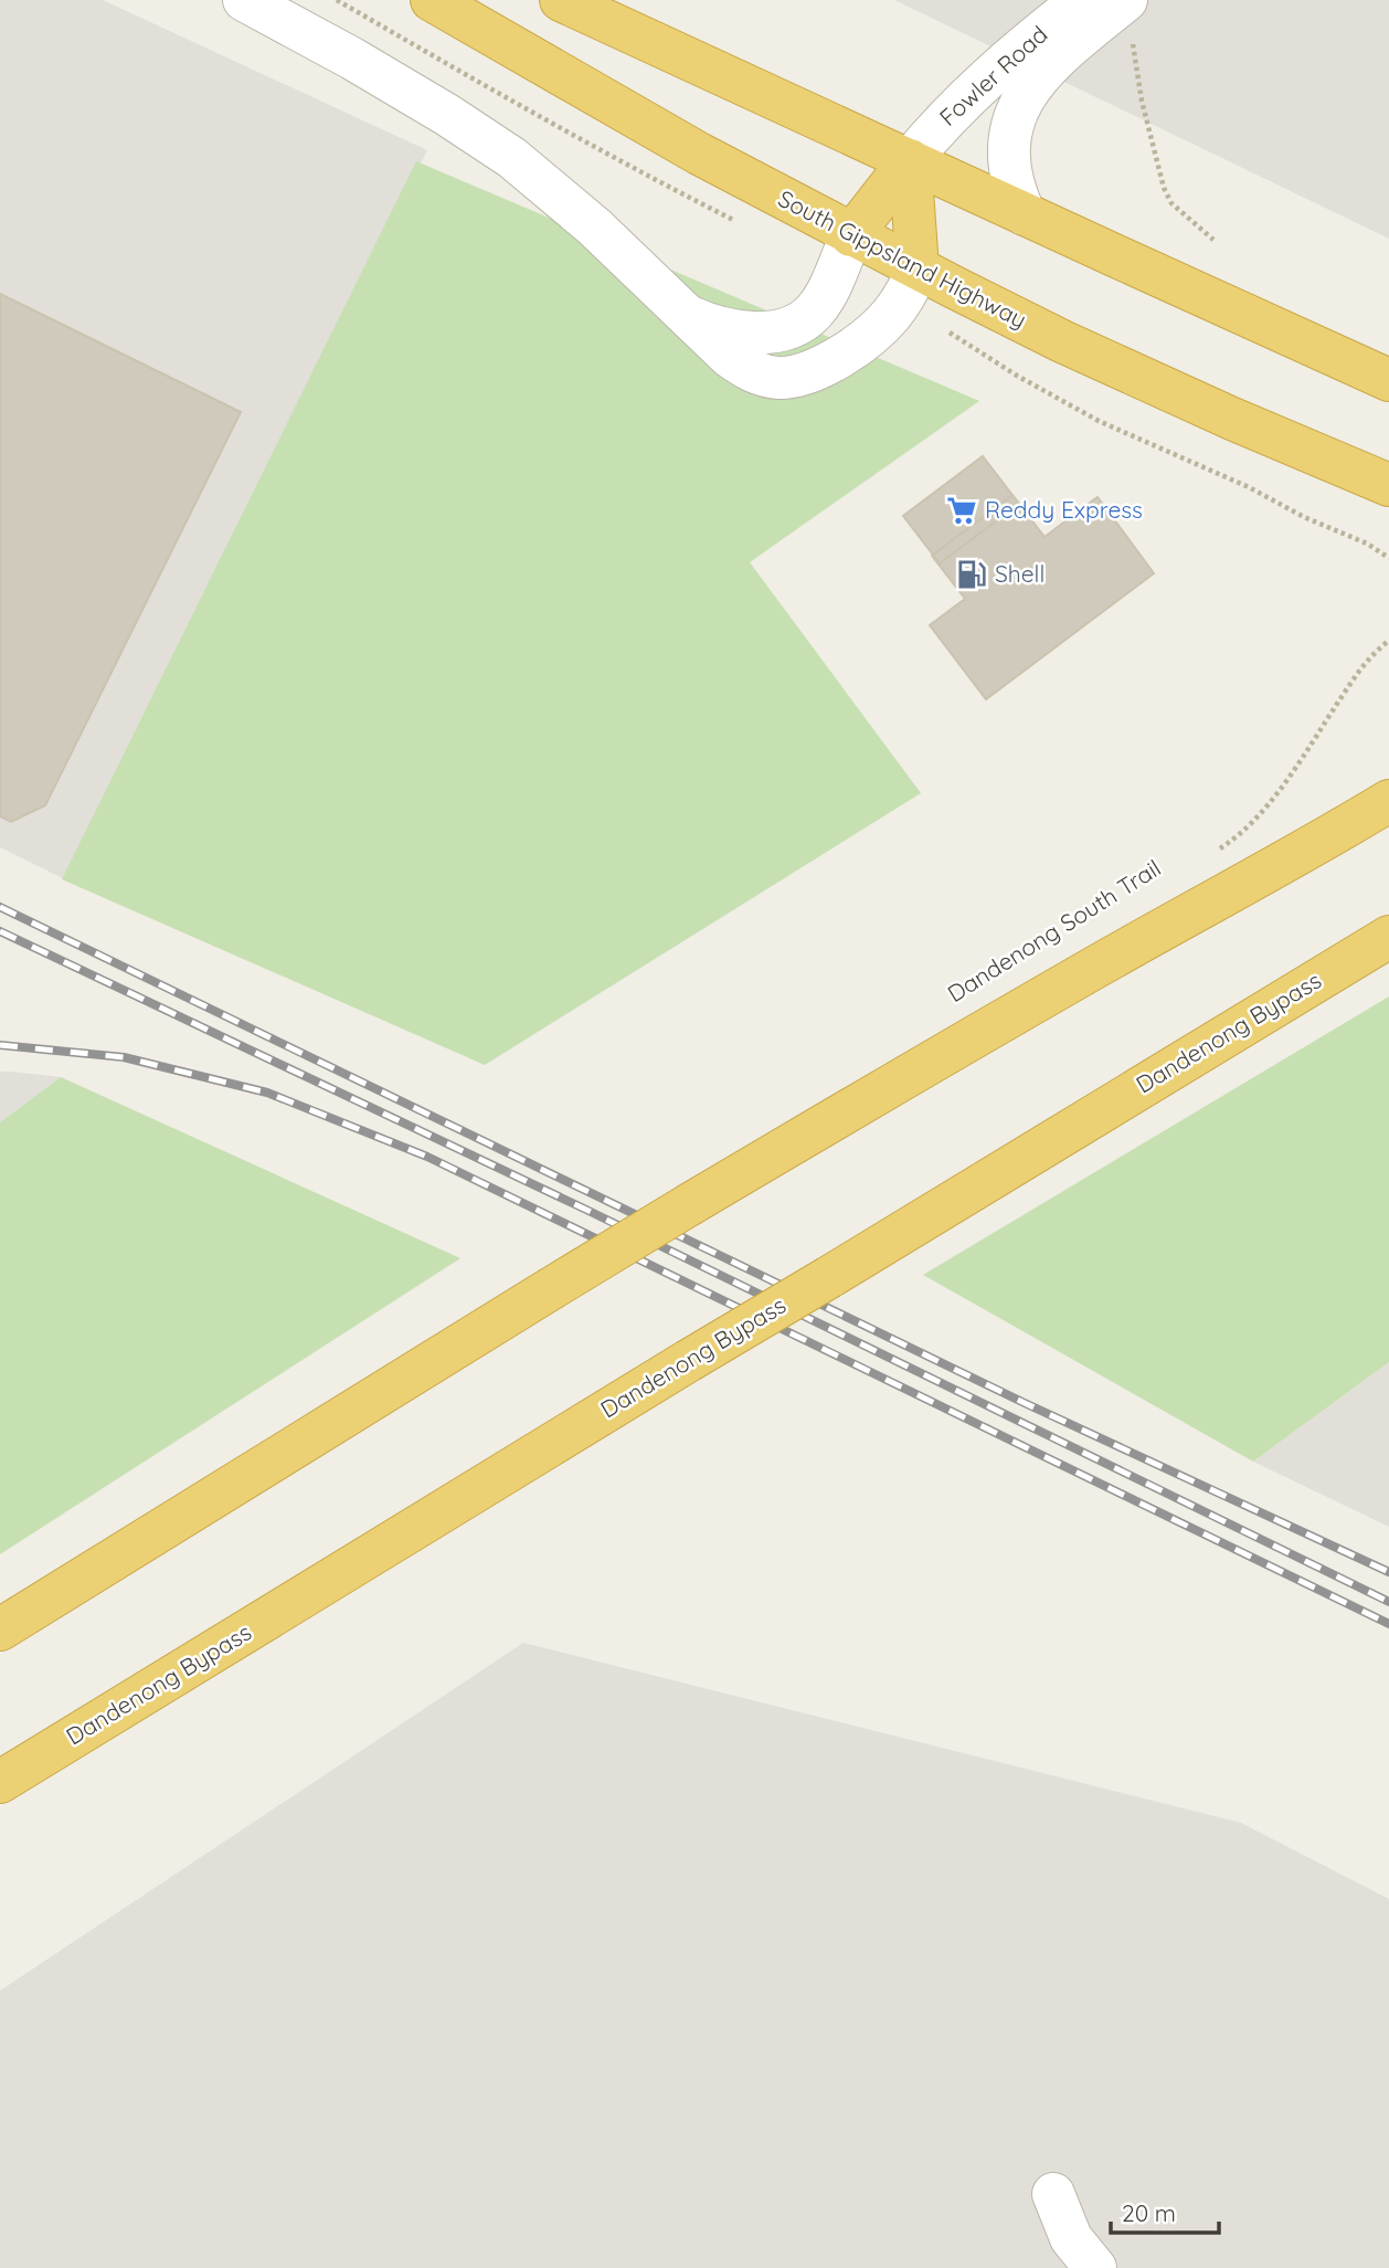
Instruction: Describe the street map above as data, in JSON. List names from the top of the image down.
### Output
{
  "streets": {
    "highway": ["South Gippsland Highway", "Dandenong Bypass"],
    "street": ["Fowler Road"]
  },
  "places": {
    "supermarket": ["Reddy Express"],
    "fuel station": ["Shell"]
  },
  "scale_bar": "20 m"
}
